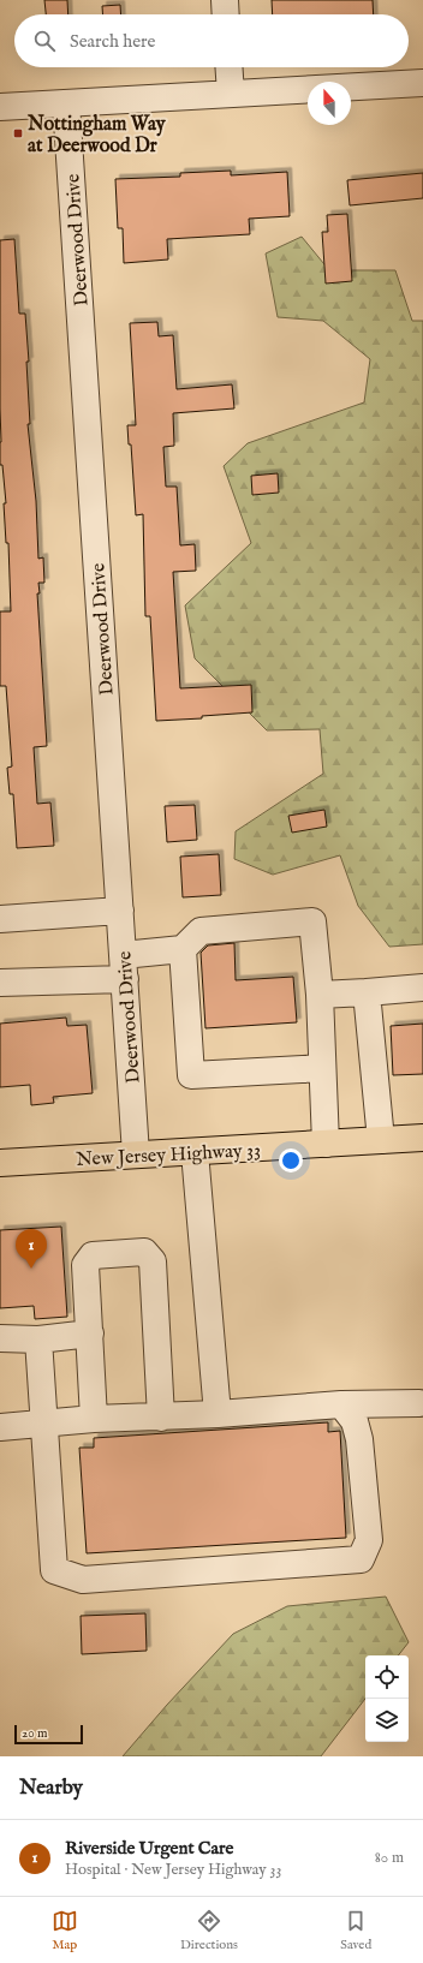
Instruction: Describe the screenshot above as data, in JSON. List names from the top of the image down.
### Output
{
  "streets": {
    "main road": ["New Jersey Highway 33"],
    "street": ["Deerwood Drive"]
  },
  "crossings": [
    ["Deerwood Drive", "New Jersey Highway 33"]
  ],
  "places": {
    "transit": ["Nottingham Way at Deerwood Dr"]
  },
  "scale_bar": "20 m",
  "north": "top",
  "page": {
    "search": "Search here",
    "pins": "1",
    "scale": "20 m",
    "heading": "Nearby",
    "list": [
      {
        "mark": "1",
        "name": "Riverside Urgent Care",
        "note": "Hospital · New Jersey Highway 33",
        "value": "80 m"
      }
    ],
    "nav": ["Map", "Directions", "Saved"]
  }
}
